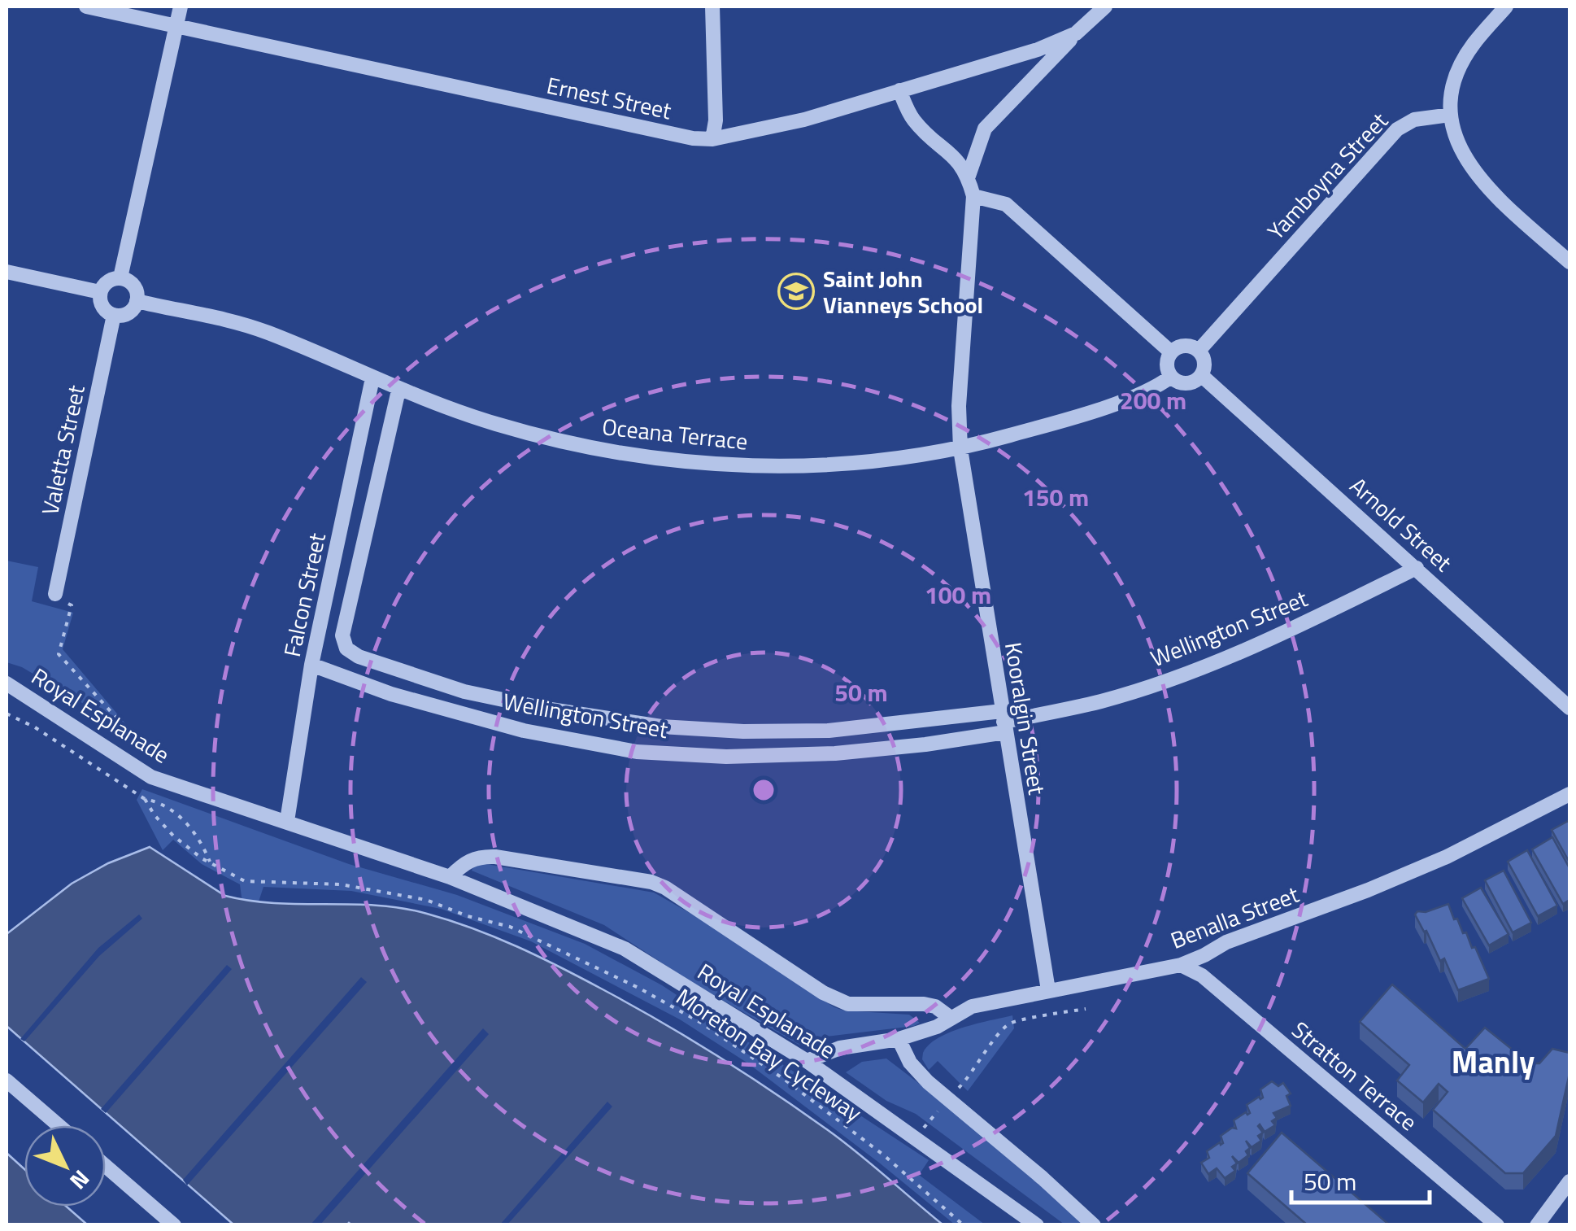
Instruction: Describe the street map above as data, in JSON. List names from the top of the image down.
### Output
{
  "streets": {
    "street": [
      "Ernest Street",
      "Yamboyna Street",
      "Oceana Terrace",
      "Valetta Street",
      "Arnold Street",
      "Falcon Street",
      "Wellington Street",
      "Royal Esplanade",
      "Kooralgin Street",
      "Benalla Street",
      "Stratton Terrace"
    ],
    "path": ["Moreton Bay Cycleway"]
  },
  "crossings": [
    ["Ernest Street", "Kooralgin Street"],
    ["Yamboyna Street", "Oceana Terrace"],
    ["Yamboyna Street", "Arnold Street"],
    ["Oceana Terrace", "Valetta Street"],
    ["Oceana Terrace", "Arnold Street"],
    ["Oceana Terrace", "Falcon Street"],
    ["Oceana Terrace", "Kooralgin Street"],
    ["Arnold Street", "Wellington Street"],
    ["Falcon Street", "Wellington Street"],
    ["Falcon Street", "Royal Esplanade"],
    ["Wellington Street", "Kooralgin Street"],
    ["Royal Esplanade", "Benalla Street"],
    ["Kooralgin Street", "Benalla Street"],
    ["Benalla Street", "Stratton Terrace"]
  ],
  "districts": ["Manly"],
  "places": {
    "school or university": ["Saint John Vianneys School"]
  },
  "scale_bar": "50 m",
  "north": "bottom right",
  "rings": [
    "200 m",
    "150 m",
    "100 m",
    "50 m"
  ]
}
